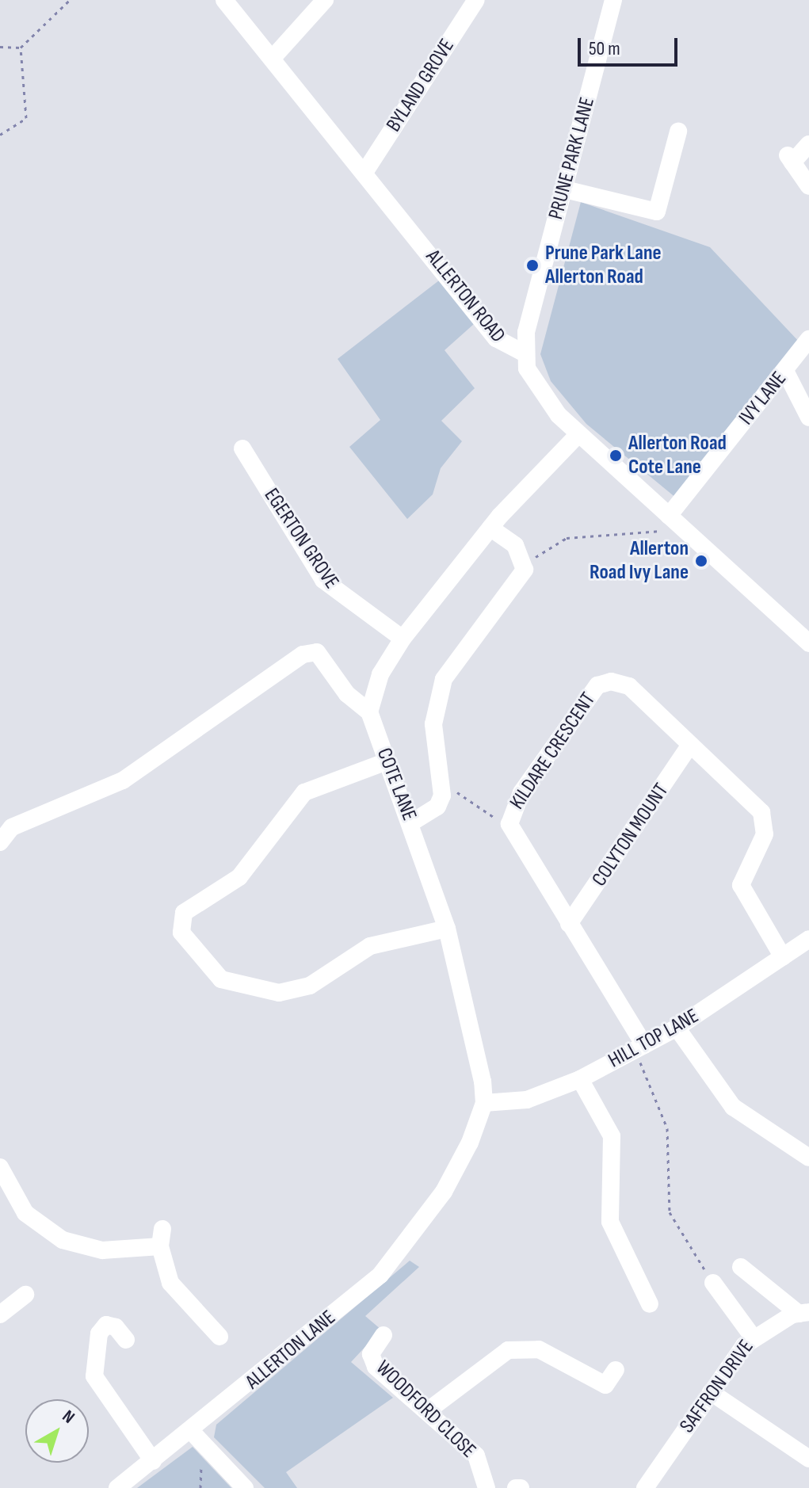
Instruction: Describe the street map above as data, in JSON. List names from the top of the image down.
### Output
{
  "streets": {
    "street": [
      "BYLAND GROVE",
      "PRUNE PARK LANE",
      "ALLERTON ROAD",
      "IVY LANE",
      "EGERTON GROVE",
      "KILDARE CRESCENT",
      "COTE LANE",
      "COLYTON MOUNT",
      "HILL TOP LANE",
      "ALLERTON LANE",
      "SAFFRON DRIVE",
      "WOODFORD CLOSE"
    ]
  },
  "crossings": [
    ["BYLAND GROVE", "ALLERTON ROAD"],
    ["PRUNE PARK LANE", "ALLERTON ROAD"],
    ["ALLERTON ROAD", "IVY LANE"],
    ["KILDARE CRESCENT", "COLYTON MOUNT"],
    ["KILDARE CRESCENT", "HILL TOP LANE"],
    ["COTE LANE", "HILL TOP LANE"],
    ["COTE LANE", "ALLERTON LANE"],
    ["HILL TOP LANE", "ALLERTON LANE"]
  ],
  "places": ["Prune Park Lane Allerton Road", "Allerton Road Cote Lane", "Allerton Road Ivy Lane"],
  "scale_bar": "50 m",
  "north": "top right"
}
